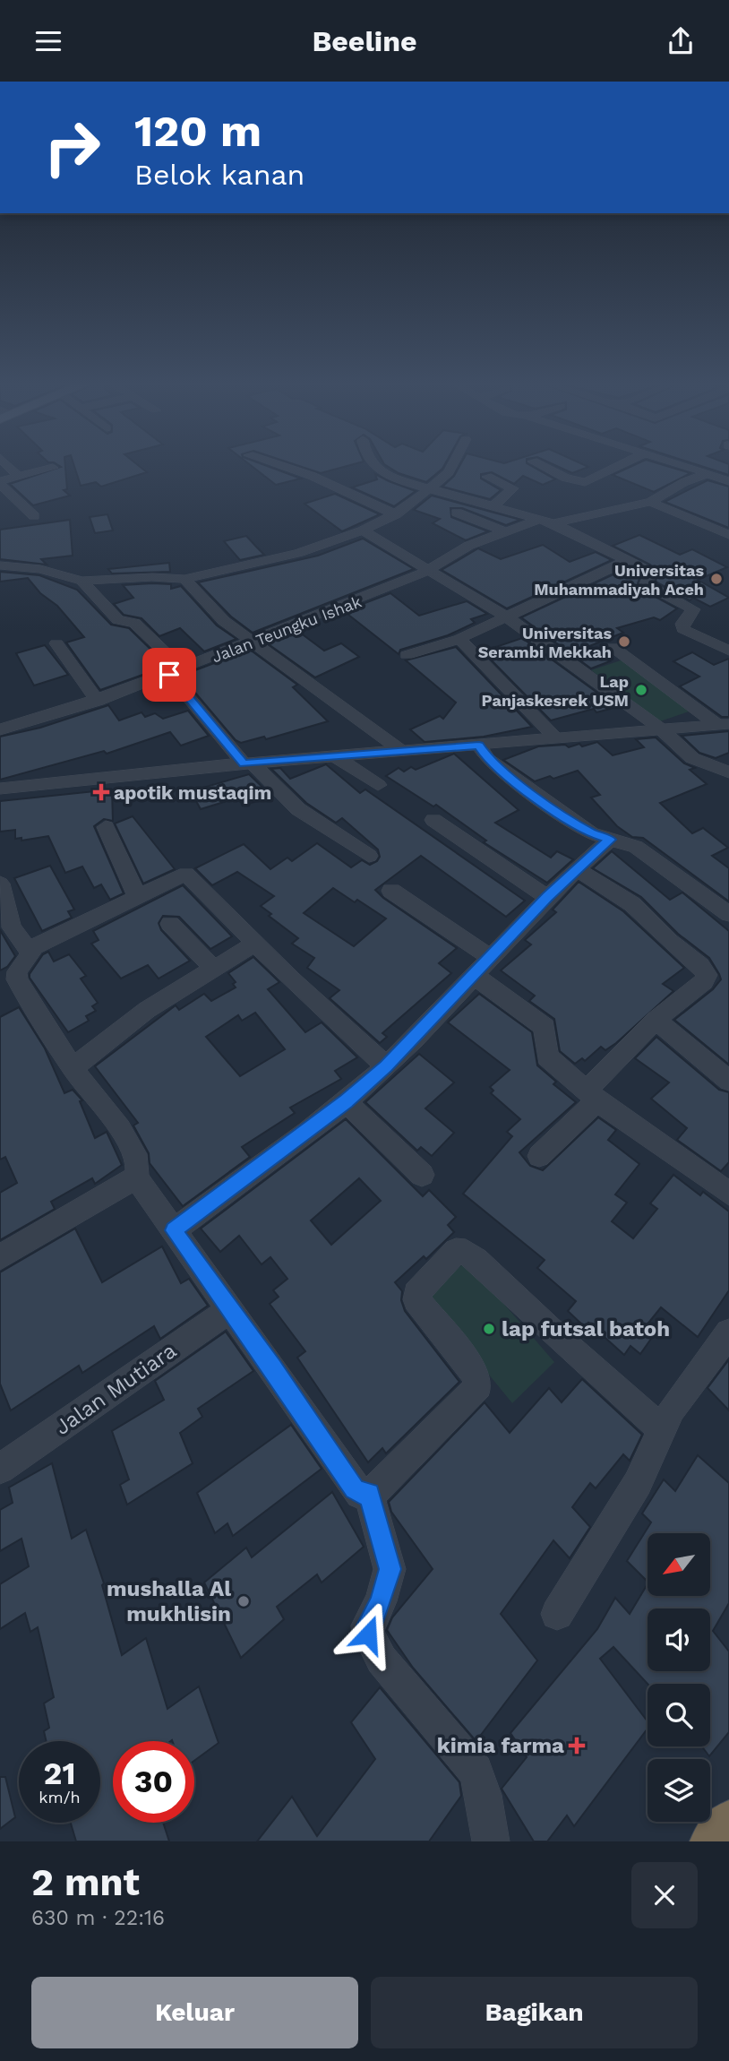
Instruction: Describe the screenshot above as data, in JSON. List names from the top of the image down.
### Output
{
  "streets": {
    "street": ["Jalan Teungku Ishak", "Jalan Mutiara"]
  },
  "places": {
    "other": [
      "Universitas Muhammadiyah Aceh",
      "Universitas Serambi Mekkah",
      "Lap Panjaskesrek USM",
      "lap futsal batoh",
      "mushalla Al mukhlisin"
    ],
    "health": ["apotik mustaqim", "kimia farma"]
  },
  "north": "bottom left",
  "page": {
    "header": "Beeline",
    "turn": ["120 m", "Belok kanan"],
    "speed": "21 km/h",
    "limit": "30",
    "heading": ["2 mnt", "630 m · 22:16"],
    "buttons": ["Keluar", "Bagikan"]
  }
}
